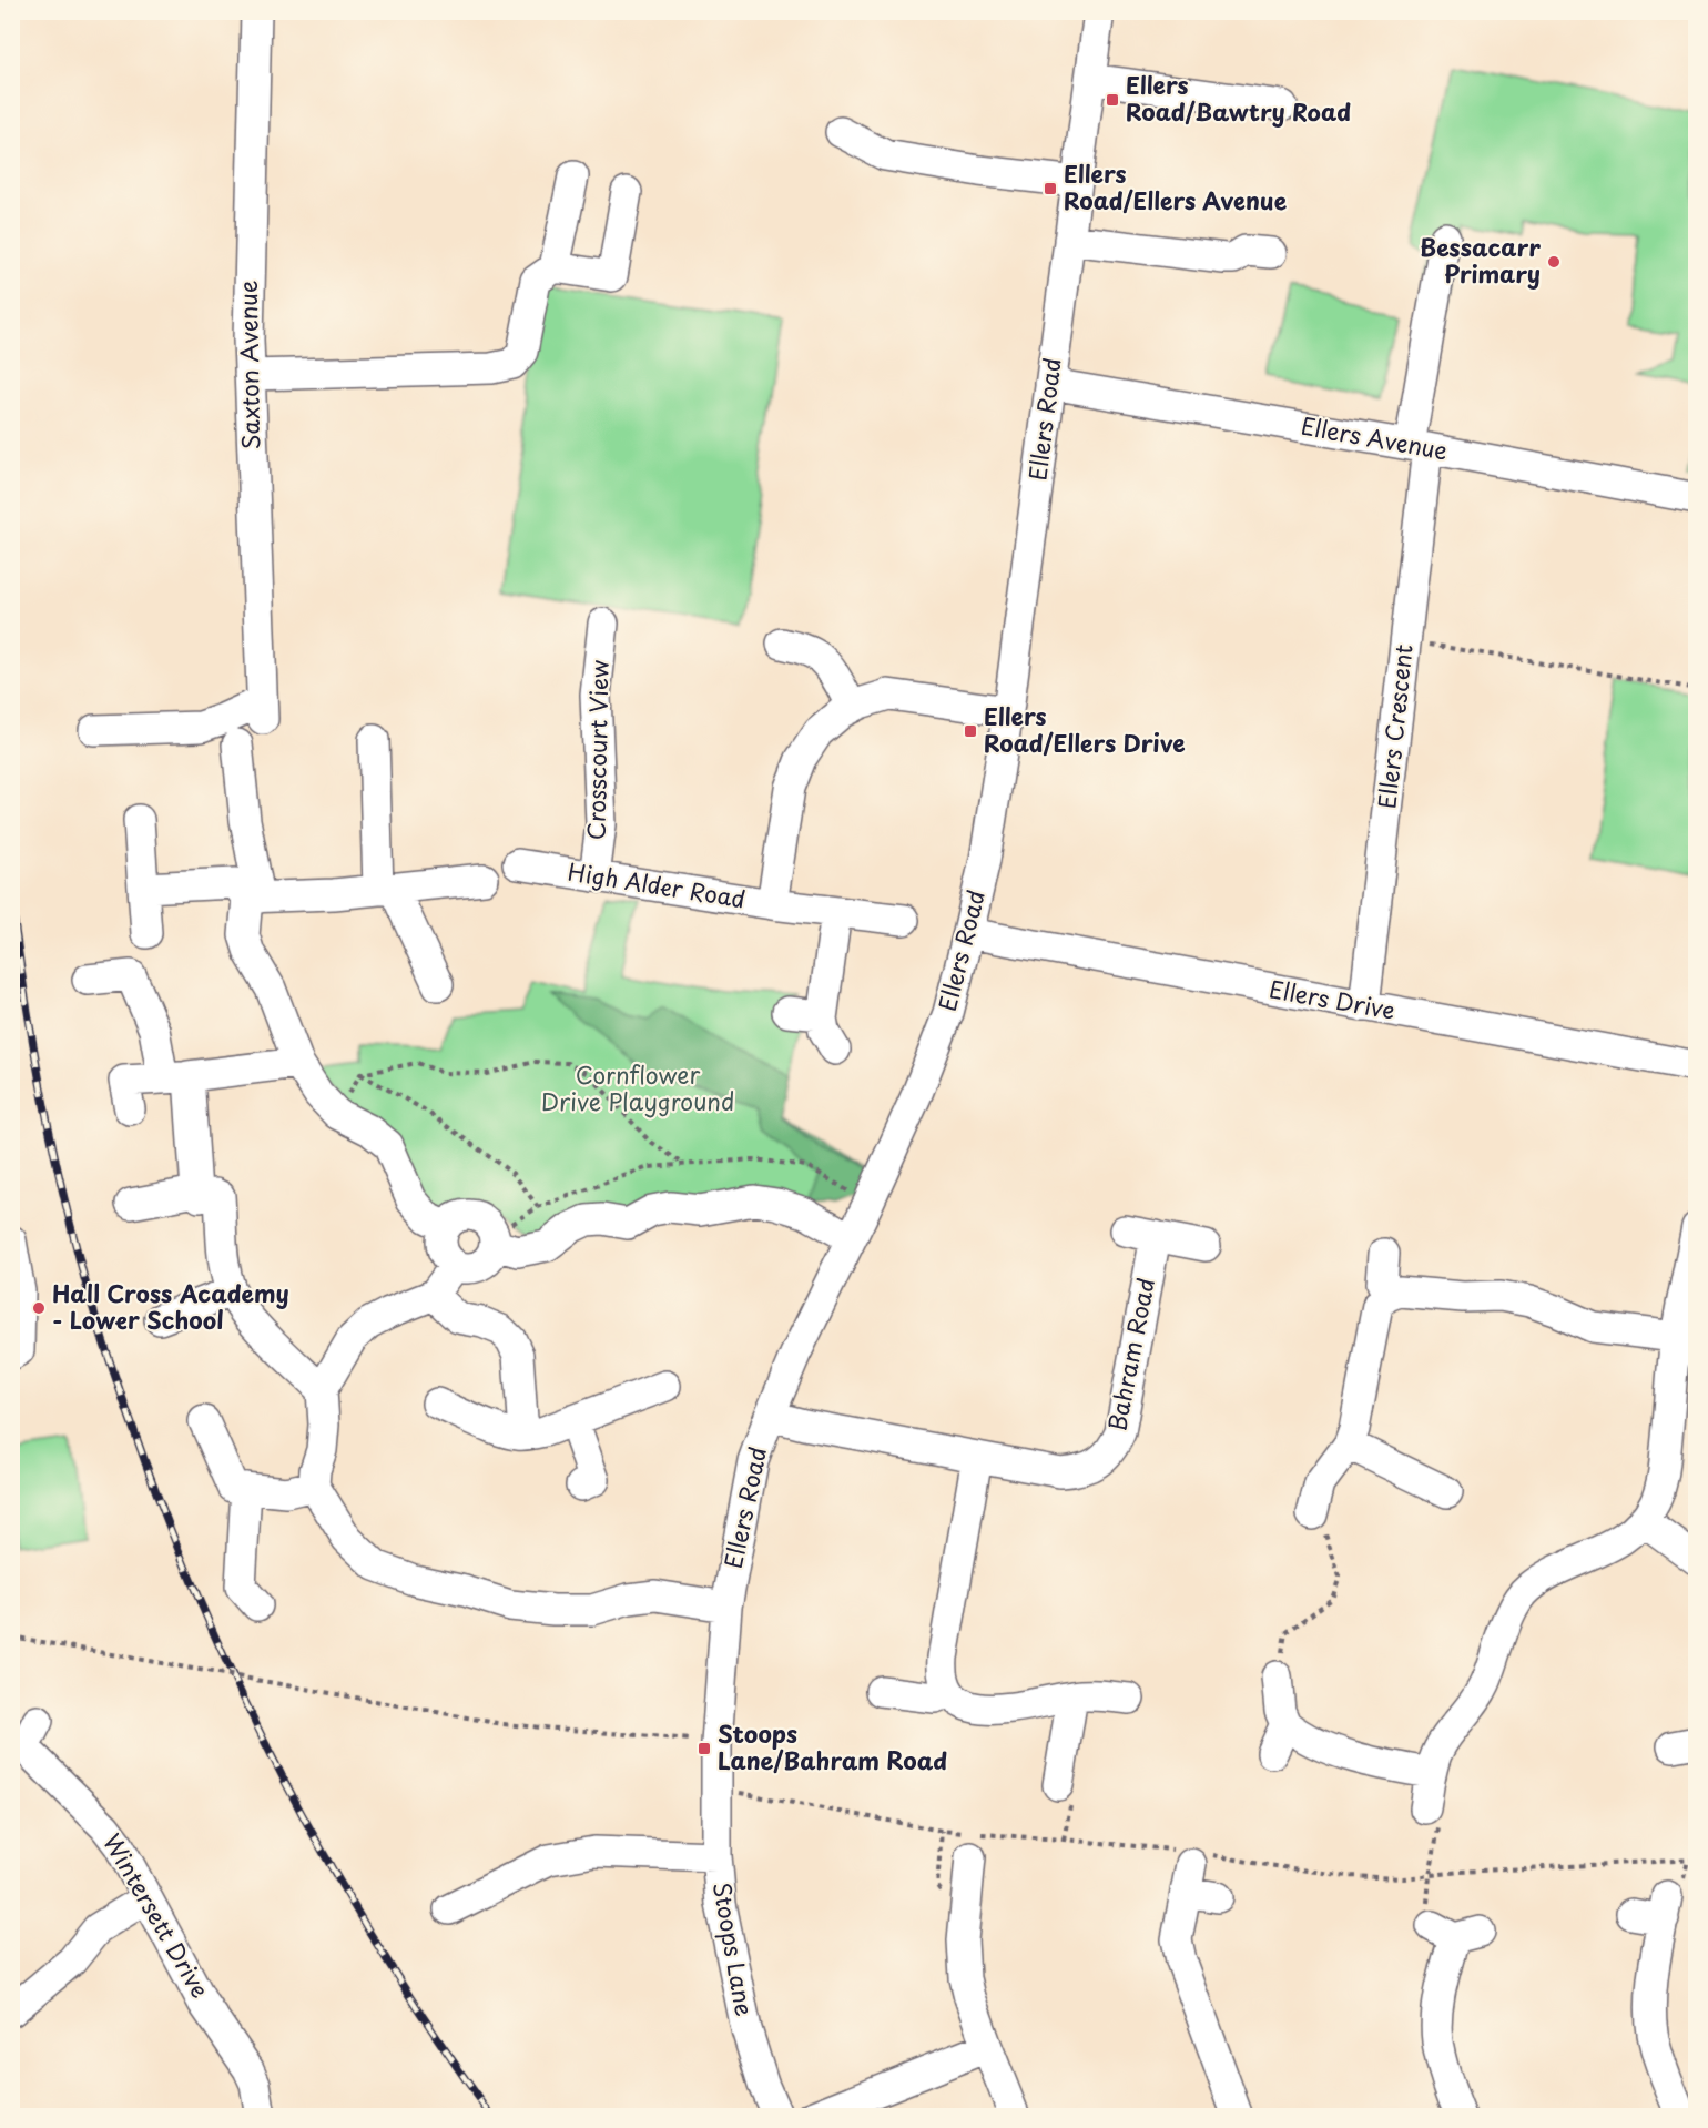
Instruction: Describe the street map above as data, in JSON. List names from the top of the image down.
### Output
{
  "streets": {
    "street": [
      "Saxton Avenue",
      "Ellers Road",
      "Ellers Avenue",
      "Ellers Crescent",
      "Crosscourt View",
      "High Alder Road",
      "Ellers Drive",
      "Bahram Road",
      "Wintersett Drive",
      "Stoops Lane"
    ]
  },
  "crossings": [
    ["Ellers Road", "Ellers Avenue"],
    ["Ellers Road", "High Alder Road"],
    ["Ellers Road", "Ellers Drive"],
    ["Ellers Road", "Bahram Road"],
    ["Ellers Road", "Stoops Lane"],
    ["Ellers Avenue", "Ellers Crescent"],
    ["Ellers Crescent", "Ellers Drive"],
    ["Crosscourt View", "High Alder Road"]
  ],
  "parks": ["Cornflower Drive Playground"],
  "places": {
    "transit": [
      "Ellers Road/Bawtry Road",
      "Ellers Road/Ellers Avenue",
      "Ellers Road/Ellers Drive",
      "Stoops Lane/Bahram Road"
    ],
    "other": ["Bessacarr Primary", "Hall Cross Academy - Lower School"]
  }
}
